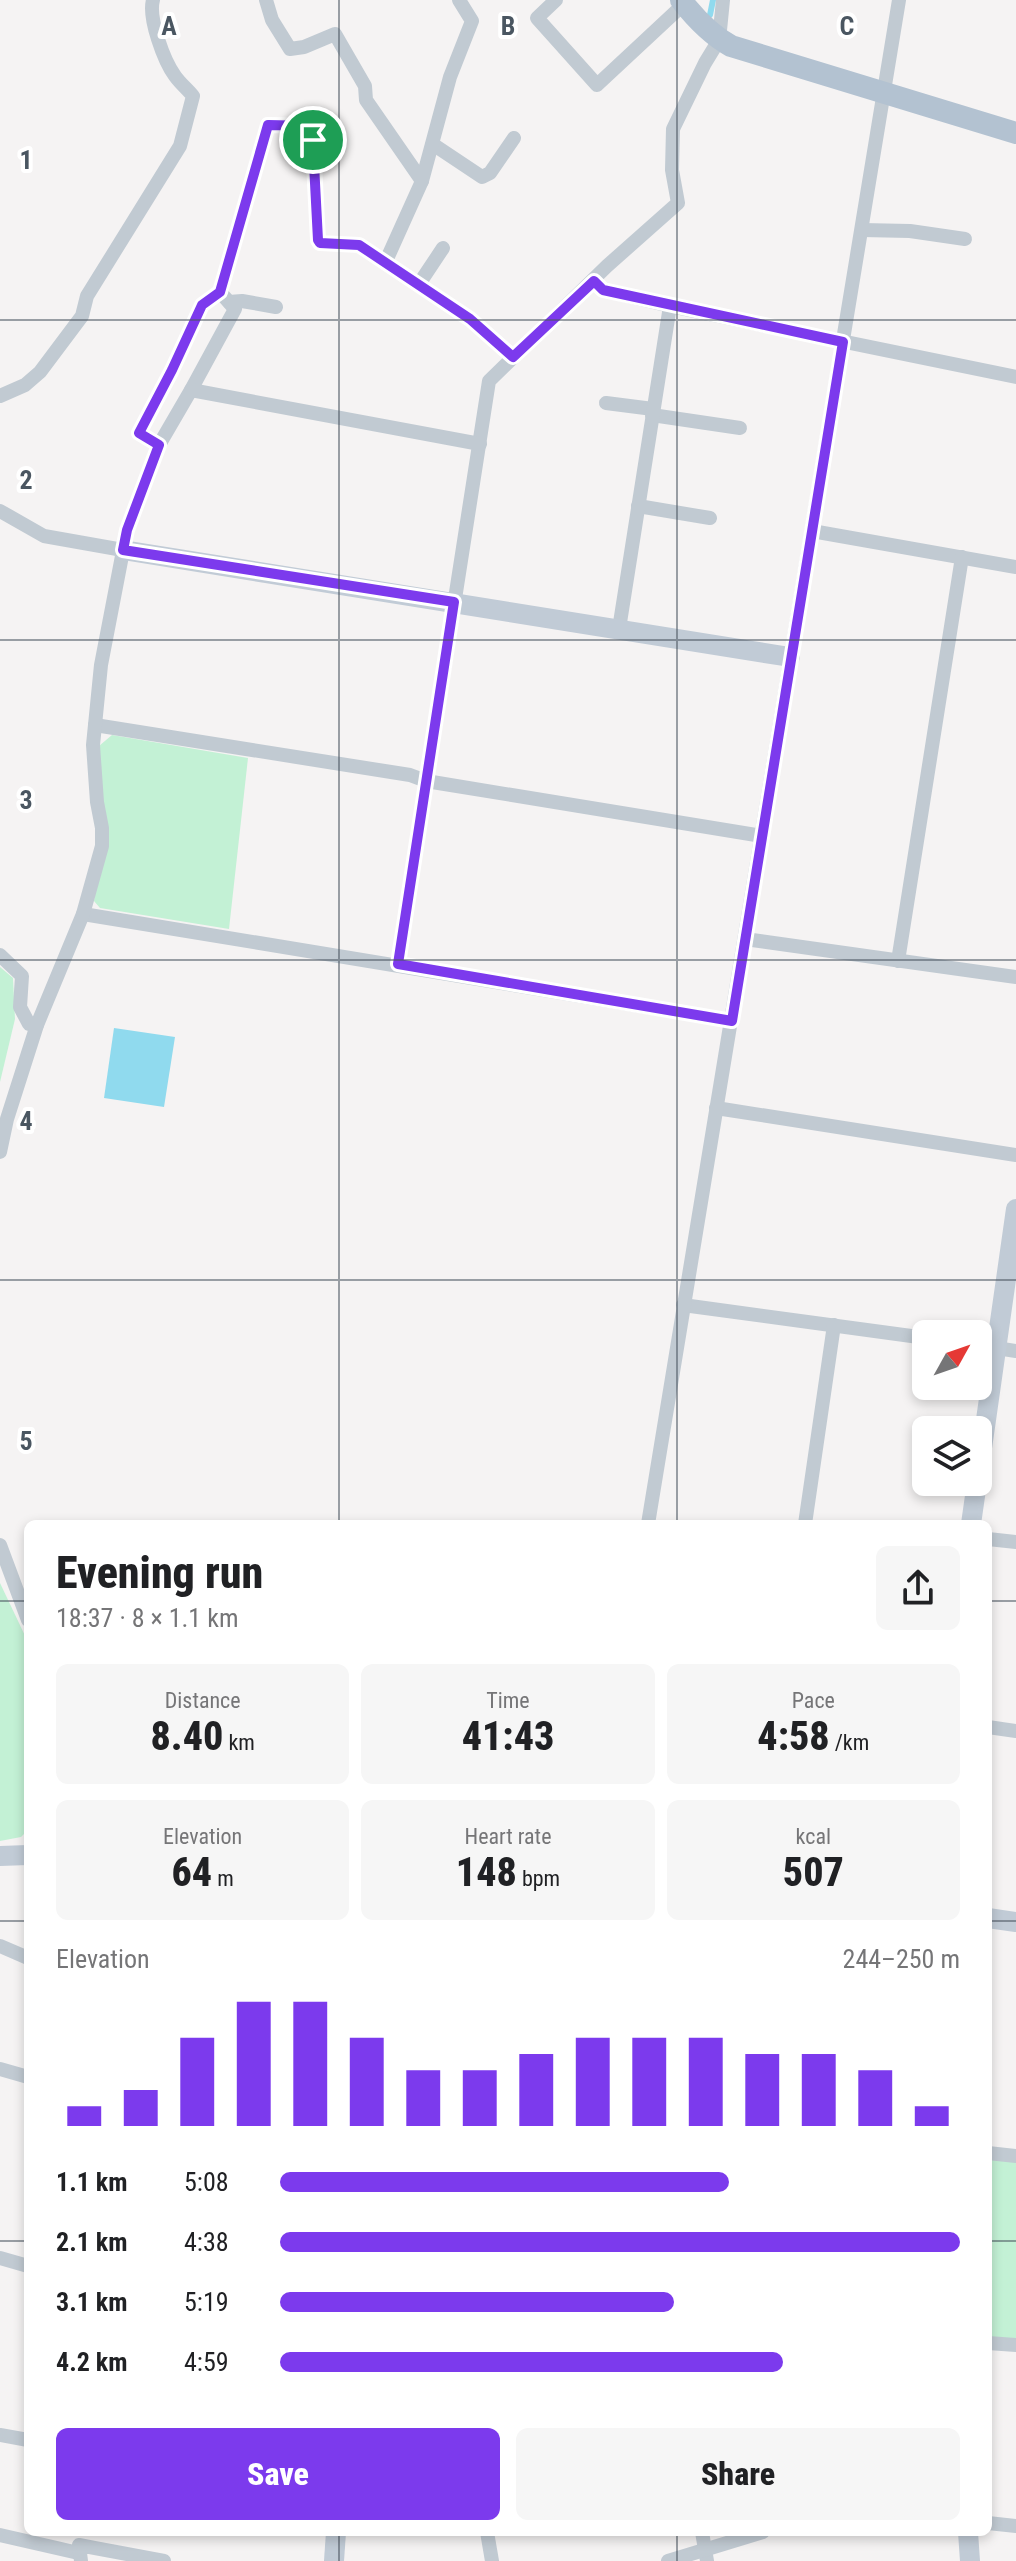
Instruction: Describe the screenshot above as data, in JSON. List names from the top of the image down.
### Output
{
  "north": "top right",
  "page": {
    "heading": ["Evening run", "18:37 · 8 × 1.1 km"],
    "stats": [
      ["Distance", "8.40 km"],
      ["Time", "41:43"],
      ["Pace", "4:58 /km"],
      ["Elevation", "64 m"],
      ["Heart rate", "148 bpm"],
      ["kcal", "507"]
    ],
    "chart": ["Elevation", "244–250 m"],
    "list": [
      {
        "name": "1.1 km",
        "note": "5:08"
      },
      {
        "name": "2.1 km",
        "note": "4:38"
      },
      {
        "name": "3.1 km",
        "note": "5:19"
      },
      {
        "name": "4.2 km",
        "note": "4:59"
      }
    ],
    "buttons": ["Save", "Share"]
  },
  "grid": {
    "columns": ["A", "B", "C"],
    "rows": [
      "1",
      "2",
      "3",
      "4",
      "5"
    ]
  }
}
